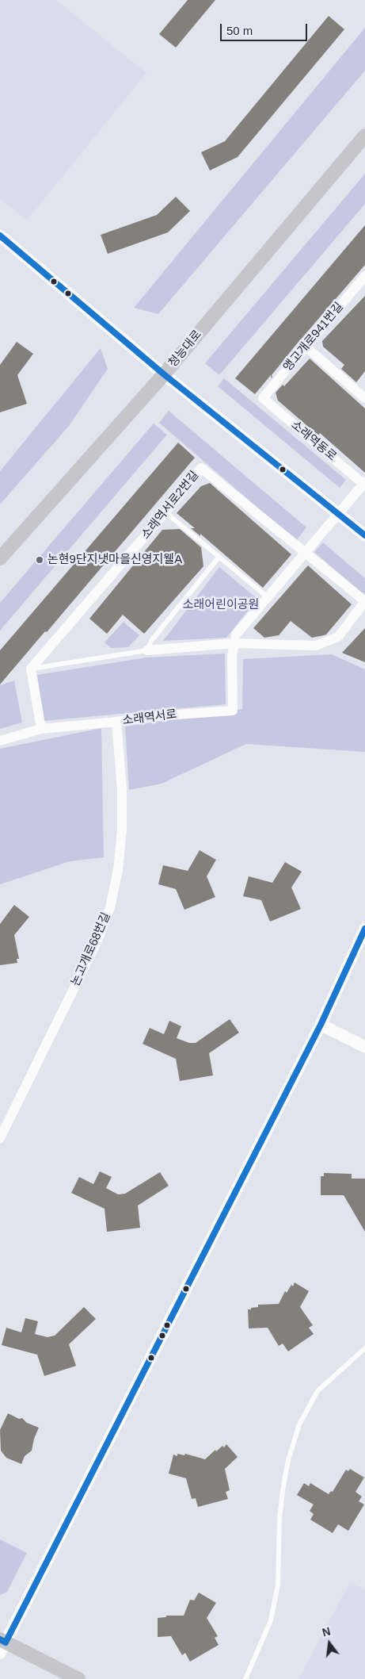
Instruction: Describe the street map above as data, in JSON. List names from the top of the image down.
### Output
{
  "streets": {
    "main road": ["청능대로"],
    "street": [
      "앵고개로941번길",
      "소래역동로",
      "소래역서로2번길",
      "소래역서로",
      "논고개로68번길"
    ]
  },
  "crossings": [
    ["앵고개로941번길", "소래역동로"],
    ["소래역동로", "소래역서로"],
    ["소래역서로2번길", "소래역서로"],
    ["소래역서로", "논고개로68번길"]
  ],
  "parks": ["소래어린이공원"],
  "places": ["논현9단지냇마을신영지웰A"],
  "scale_bar": "50 m",
  "north": "top"
}
